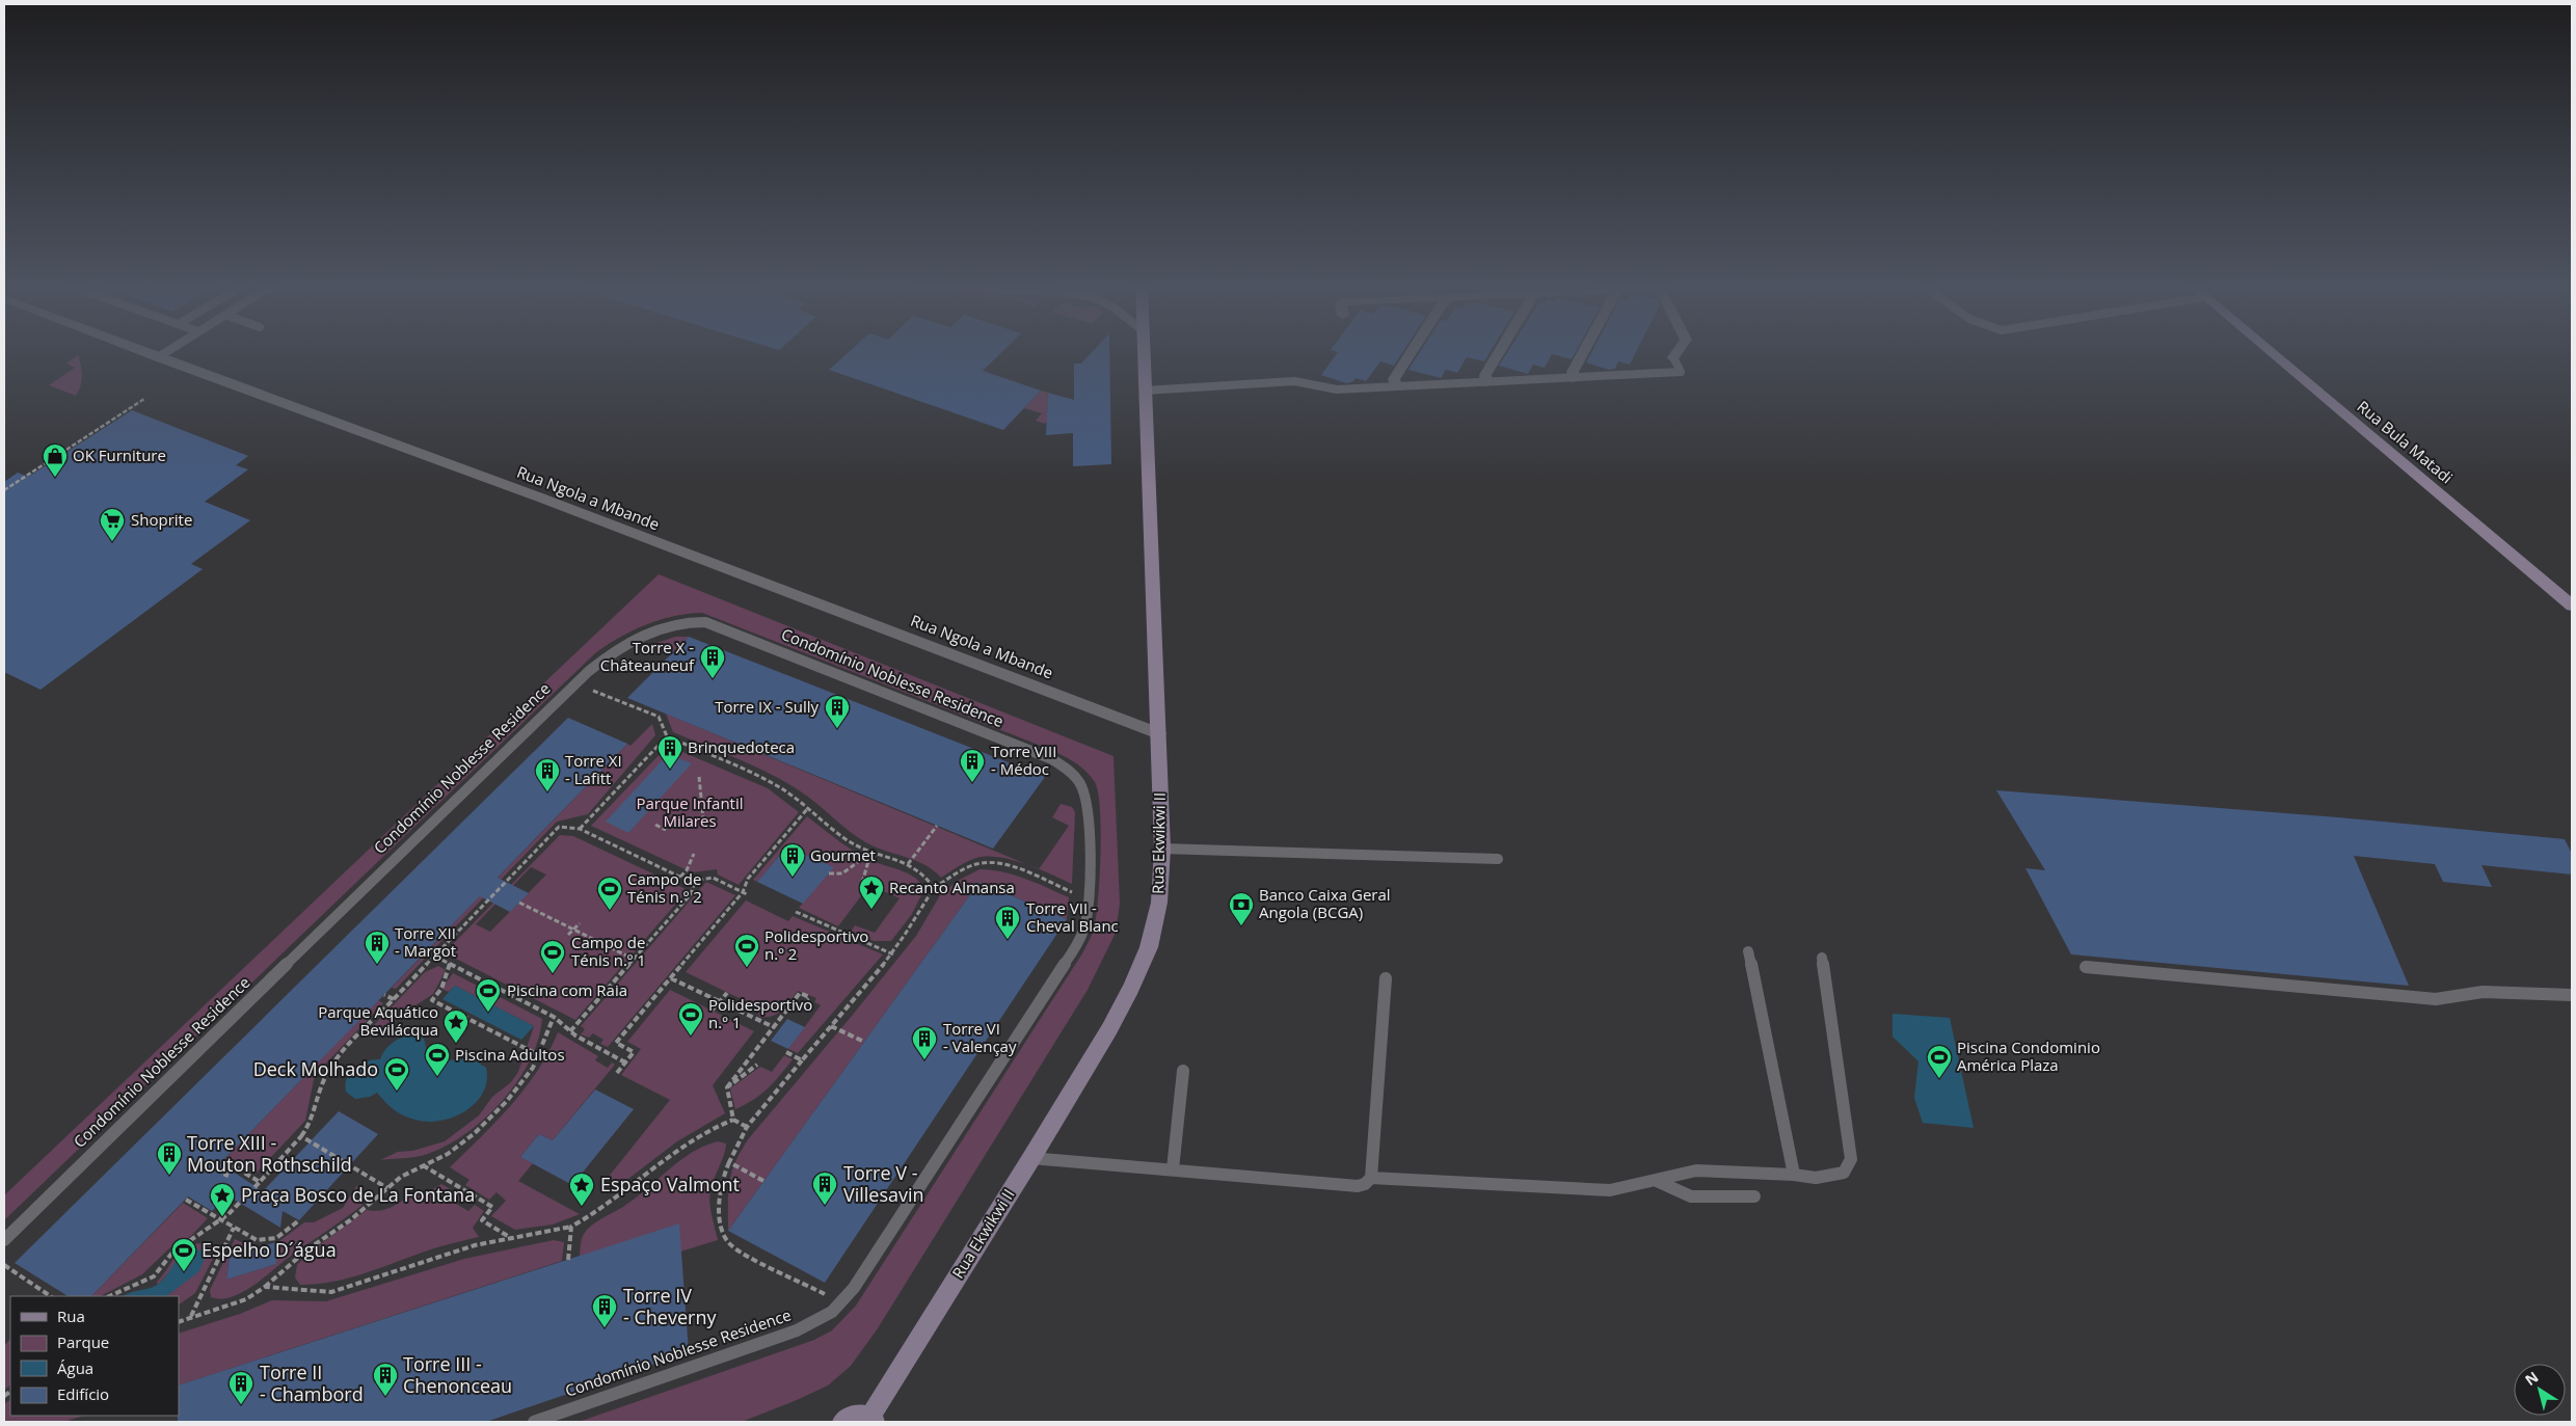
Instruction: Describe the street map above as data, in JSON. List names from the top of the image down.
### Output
{
  "streets": {
    "street": ["Rua Bula Matadi", "Rua Ngola a Mbande", "Rua Ekwikwi II"],
    "lane": ["Condomínio Noblesse Residence"]
  },
  "crossings": [
    ["Rua Ngola a Mbande", "Rua Ekwikwi II"]
  ],
  "parks": ["Parque Infantil Milares"],
  "places": {
    "shop": ["OK Furniture"],
    "supermarket": ["Shoprite"],
    "building": [
      "Torre X - Châteauneuf",
      "Torre IX - Sully",
      "Brinquedoteca",
      "Torre VIII - Médoc",
      "Torre XI - Lafitt",
      "Gourmet",
      "Torre VII - Cheval Blanc",
      "Torre XII - Margot",
      "Torre VI - Valençay",
      "Torre XIII - Mouton Rothschild",
      "Torre V - Villesavin",
      "Torre IV - Cheverny",
      "Torre III - Chenonceau",
      "Torre II - Chambord"
    ],
    "place": [
      "Recanto Almansa",
      "Parque Aquático Bevilácqua",
      "Espaço Valmont",
      "Praça Bosco de La Fontana"
    ],
    "sports": [
      "Campo de Ténis n.º 2",
      "Polidesportivo n.º 2",
      "Campo de Ténis n.º 1",
      "Piscina com Raia",
      "Polidesportivo n.º 1",
      "Piscina Adultos",
      "Piscina Condominio América Plaza",
      "Deck Molhado",
      "Espelho D´água"
    ],
    "bank": ["Banco Caixa Geral Angola (BCGA)"]
  },
  "legend": [
    "Rua",
    "Parque",
    "Água",
    "Edifício"
  ],
  "north": "top left"
}
